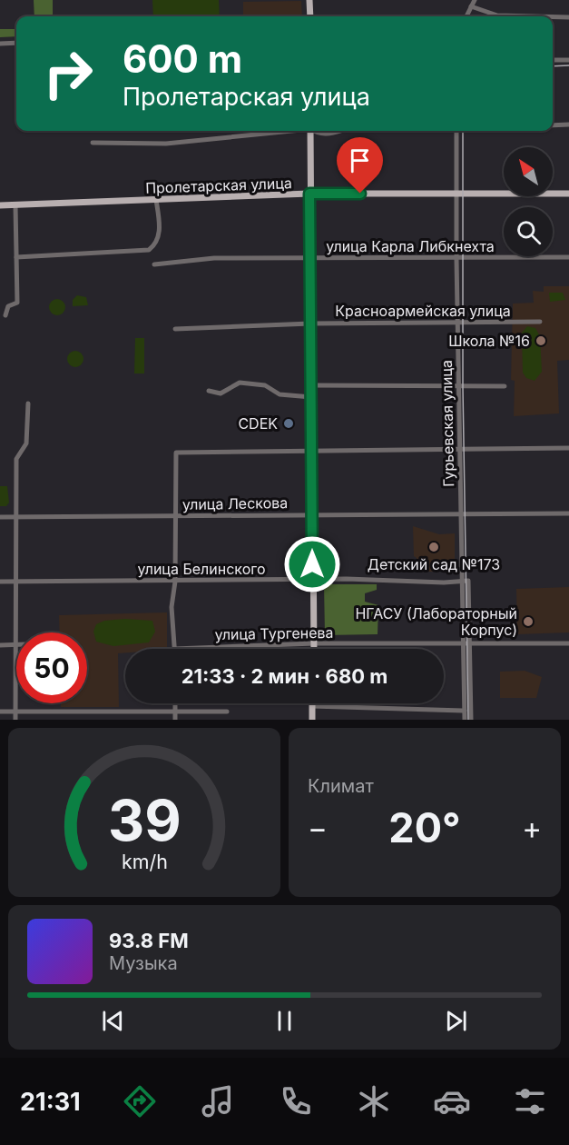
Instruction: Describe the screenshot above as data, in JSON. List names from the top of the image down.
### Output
{
  "streets": {
    "main road": ["Пролетарская улица"],
    "street": [
      "улица Карла Либкнехта",
      "Красноармейская улица",
      "Гурьевская улица",
      "улица Лескова",
      "улица Белинского",
      "улица Тургенева"
    ]
  },
  "crossings": [
    ["Пролетарская улица", "Гурьевская улица"],
    ["улица Карла Либкнехта", "Гурьевская улица"],
    ["Красноармейская улица", "Гурьевская улица"],
    ["Гурьевская улица", "улица Лескова"],
    ["Гурьевская улица", "улица Белинского"],
    ["Гурьевская улица", "улица Тургенева"]
  ],
  "places": [
    "Школа №16",
    "CDEK",
    "Детский сад №173",
    "НГАСУ (Лабораторный Корпус)"
  ],
  "north": "top left",
  "page": {
    "turn": ["600 m", "Пролетарская улица"],
    "limit": "50",
    "trip": "21:33 · 2 мин · 680 m",
    "tile": "Климат",
    "heat": ["−", "20°", "+"],
    "song": ["93.8 FM", "Музыка"],
    "tabs": "21:31",
    "gauge": ["39", "km/h"]
  }
}
